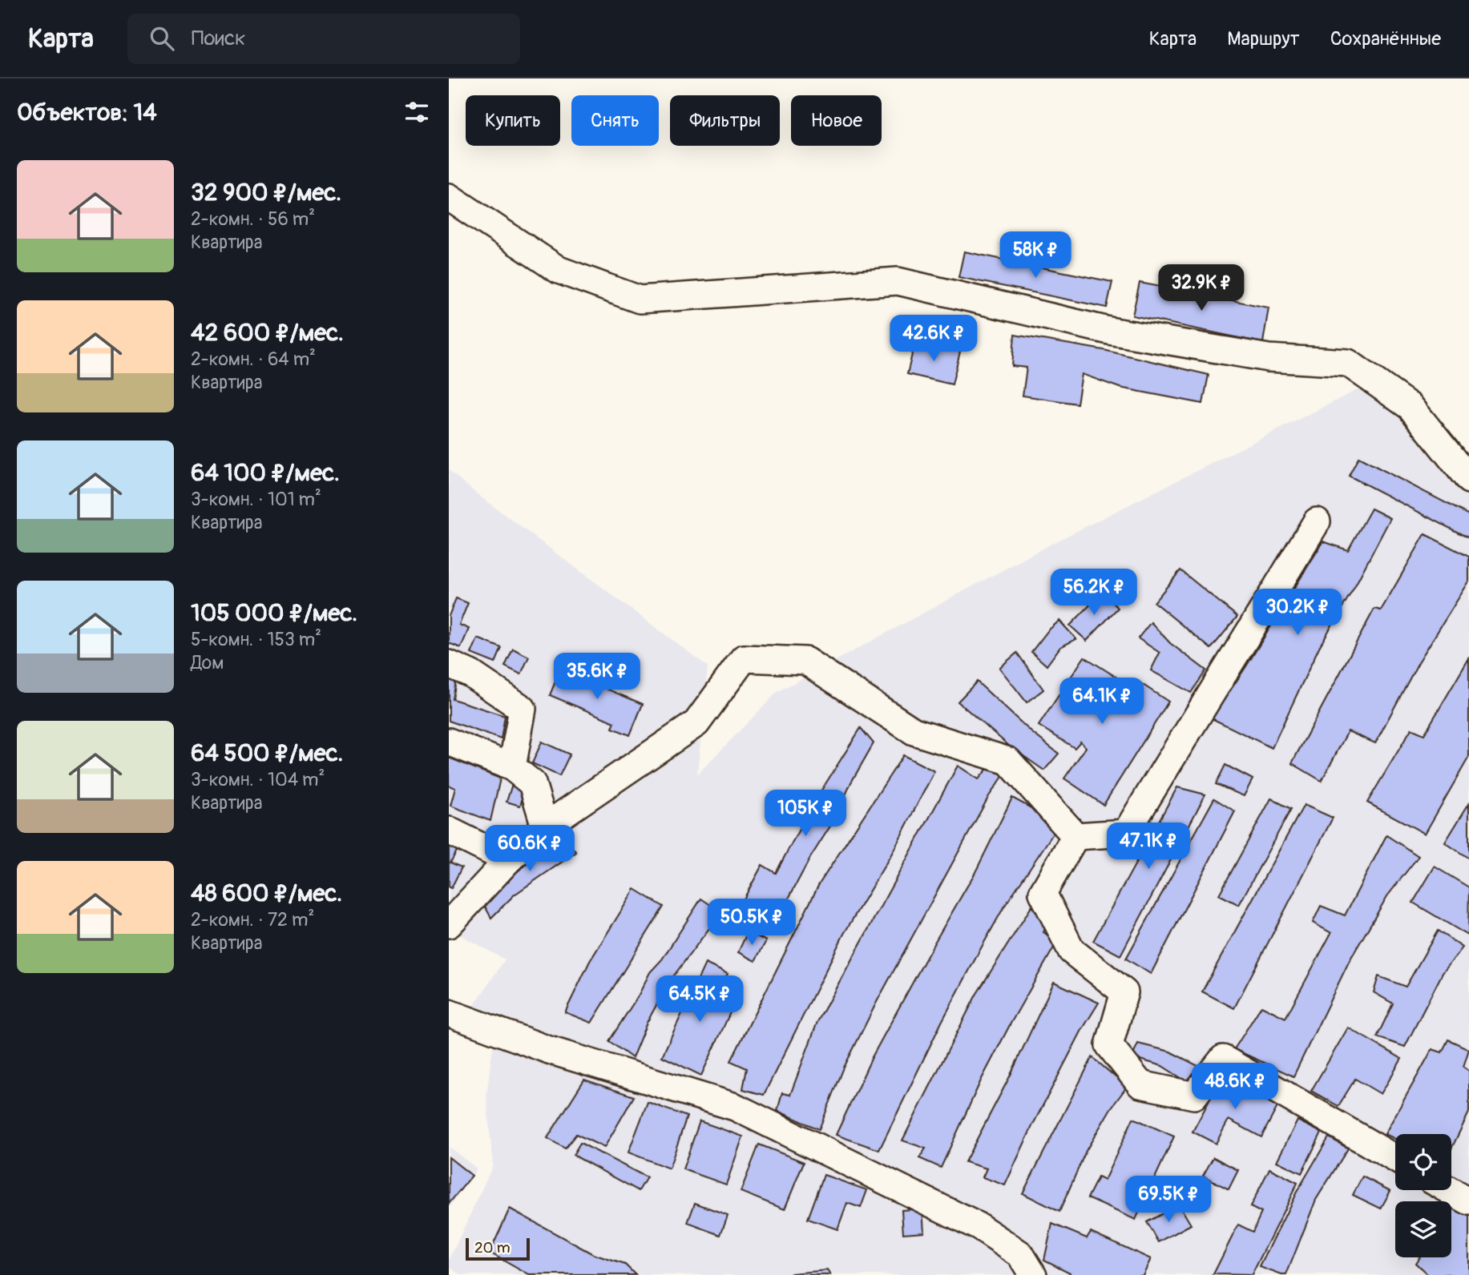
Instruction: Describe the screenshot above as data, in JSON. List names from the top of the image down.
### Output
{
  "scale_bar": "20 m",
  "page": {
    "header": "Карта",
    "search": "Поиск",
    "nav": ["Карта", "Маршрут", "Сохранённые"],
    "heading": "Объектов: 14",
    "chip": [
      "Купить",
      "Снять",
      "Фильтры",
      "Новое"
    ],
    "list": [
      {
        "name": "32 900 ₽/мес.",
        "note": "2-комн. · 56 m² · Квартира"
      },
      {
        "name": "42 600 ₽/мес.",
        "note": "2-комн. · 64 m² · Квартира"
      },
      {
        "name": "64 100 ₽/мес.",
        "note": "3-комн. · 101 m² · Квартира"
      },
      {
        "name": "105 000 ₽/мес.",
        "note": "5-комн. · 153 m² · Дом"
      },
      {
        "name": "64 500 ₽/мес.",
        "note": "3-комн. · 104 m² · Квартира"
      },
      {
        "name": "48 600 ₽/мес.",
        "note": "2-комн. · 72 m² · Квартира"
      }
    ],
    "price": [
      "58K ₽",
      "32.9K ₽",
      "42.6K ₽",
      "56.2K ₽",
      "30.2K ₽",
      "35.6K ₽",
      "64.1K ₽",
      "105K ₽",
      "47.1K ₽",
      "60.6K ₽",
      "50.5K ₽",
      "64.5K ₽",
      "48.6K ₽",
      "69.5K ₽"
    ],
    "scale": "20 m"
  }
}
